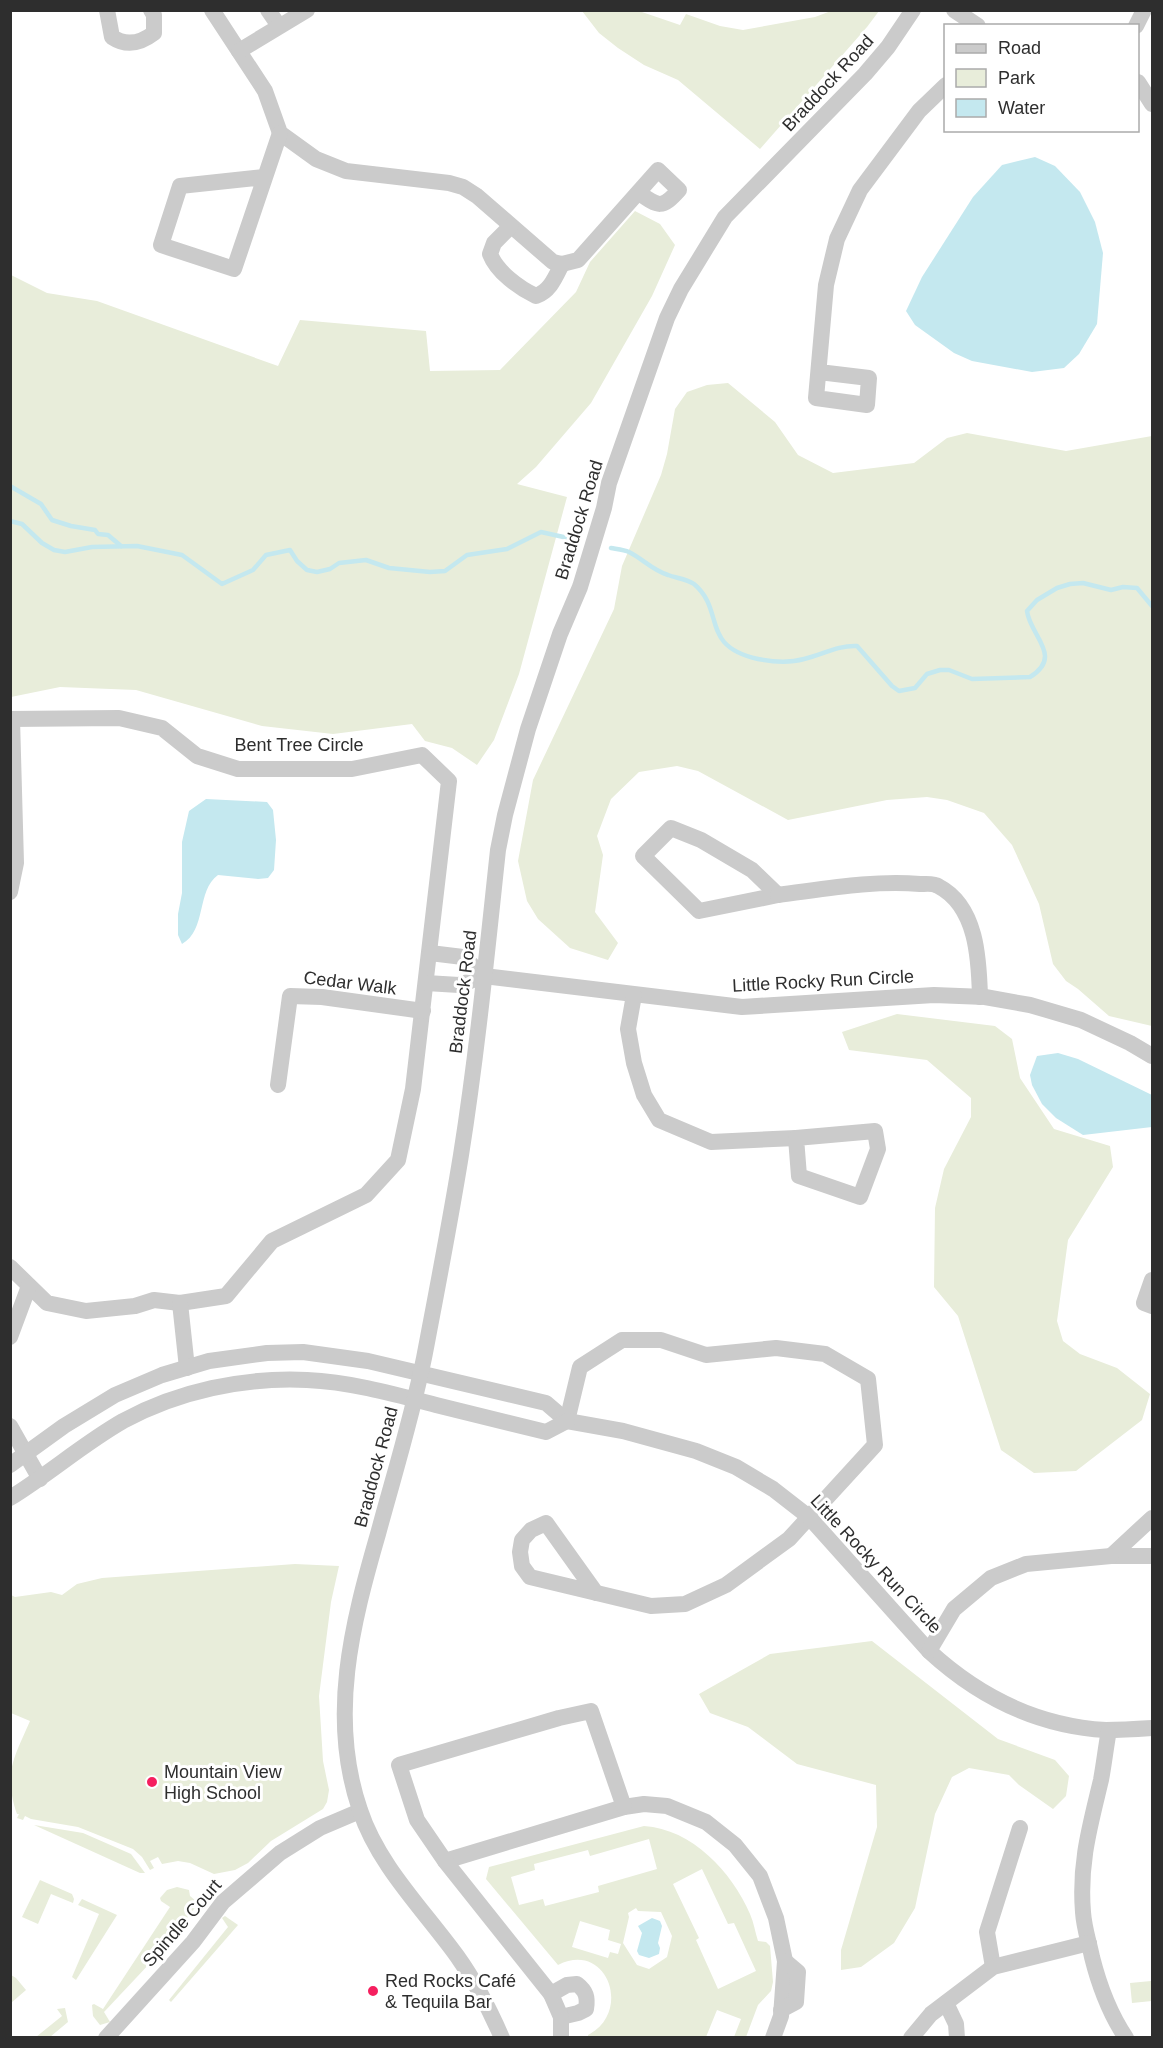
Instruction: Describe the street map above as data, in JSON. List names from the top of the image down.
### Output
{
  "streets": {
    "street": [
      "Braddock Road",
      "Bent Tree Circle",
      "Little Rocky Run Circle",
      "Cedar Walk",
      "Spindle Court"
    ]
  },
  "crossings": [
    ["Braddock Road", "Little Rocky Run Circle"],
    ["Braddock Road", "Spindle Court"],
    ["Bent Tree Circle", "Cedar Walk"]
  ],
  "places": ["Mountain View High School", "Red Rocks Café & Tequila Bar"],
  "legend": ["Road", "Park", "Water"]
}
